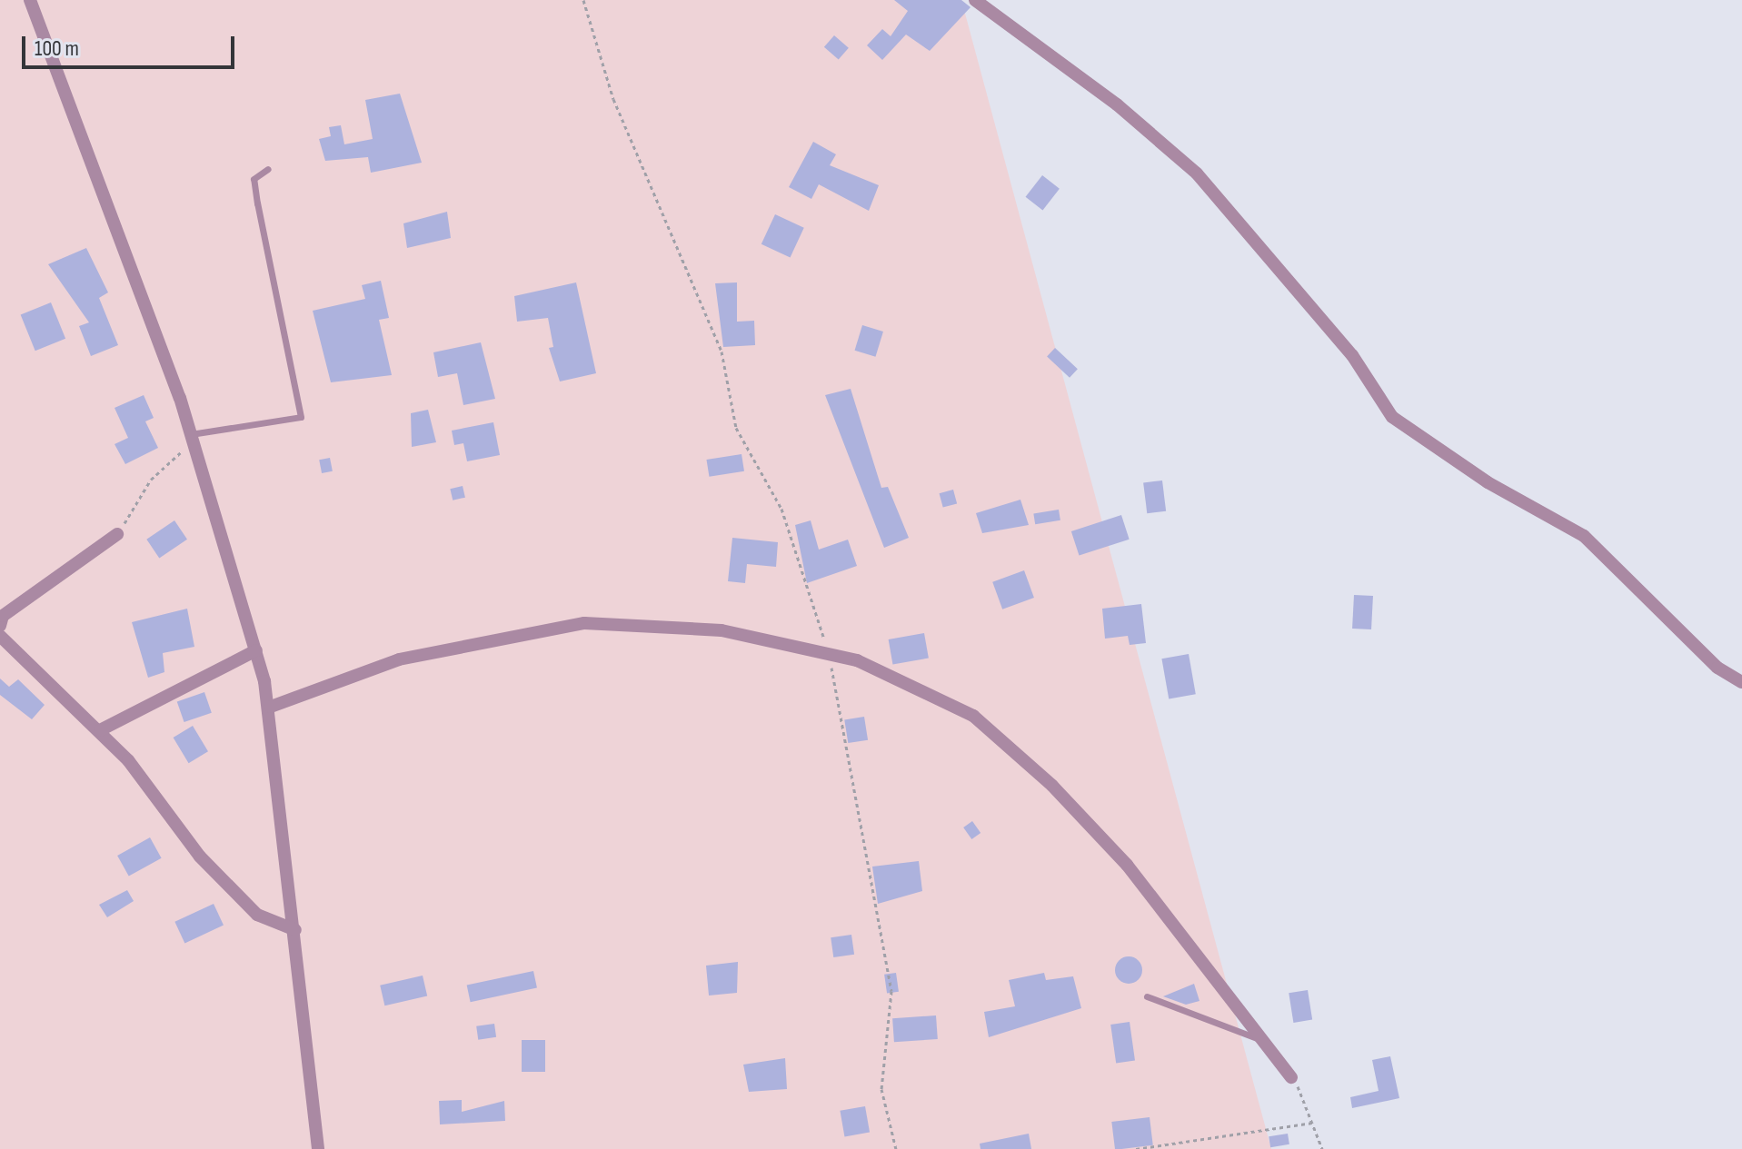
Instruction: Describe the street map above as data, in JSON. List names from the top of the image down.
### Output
{
  "scale_bar": "100 m"
}
